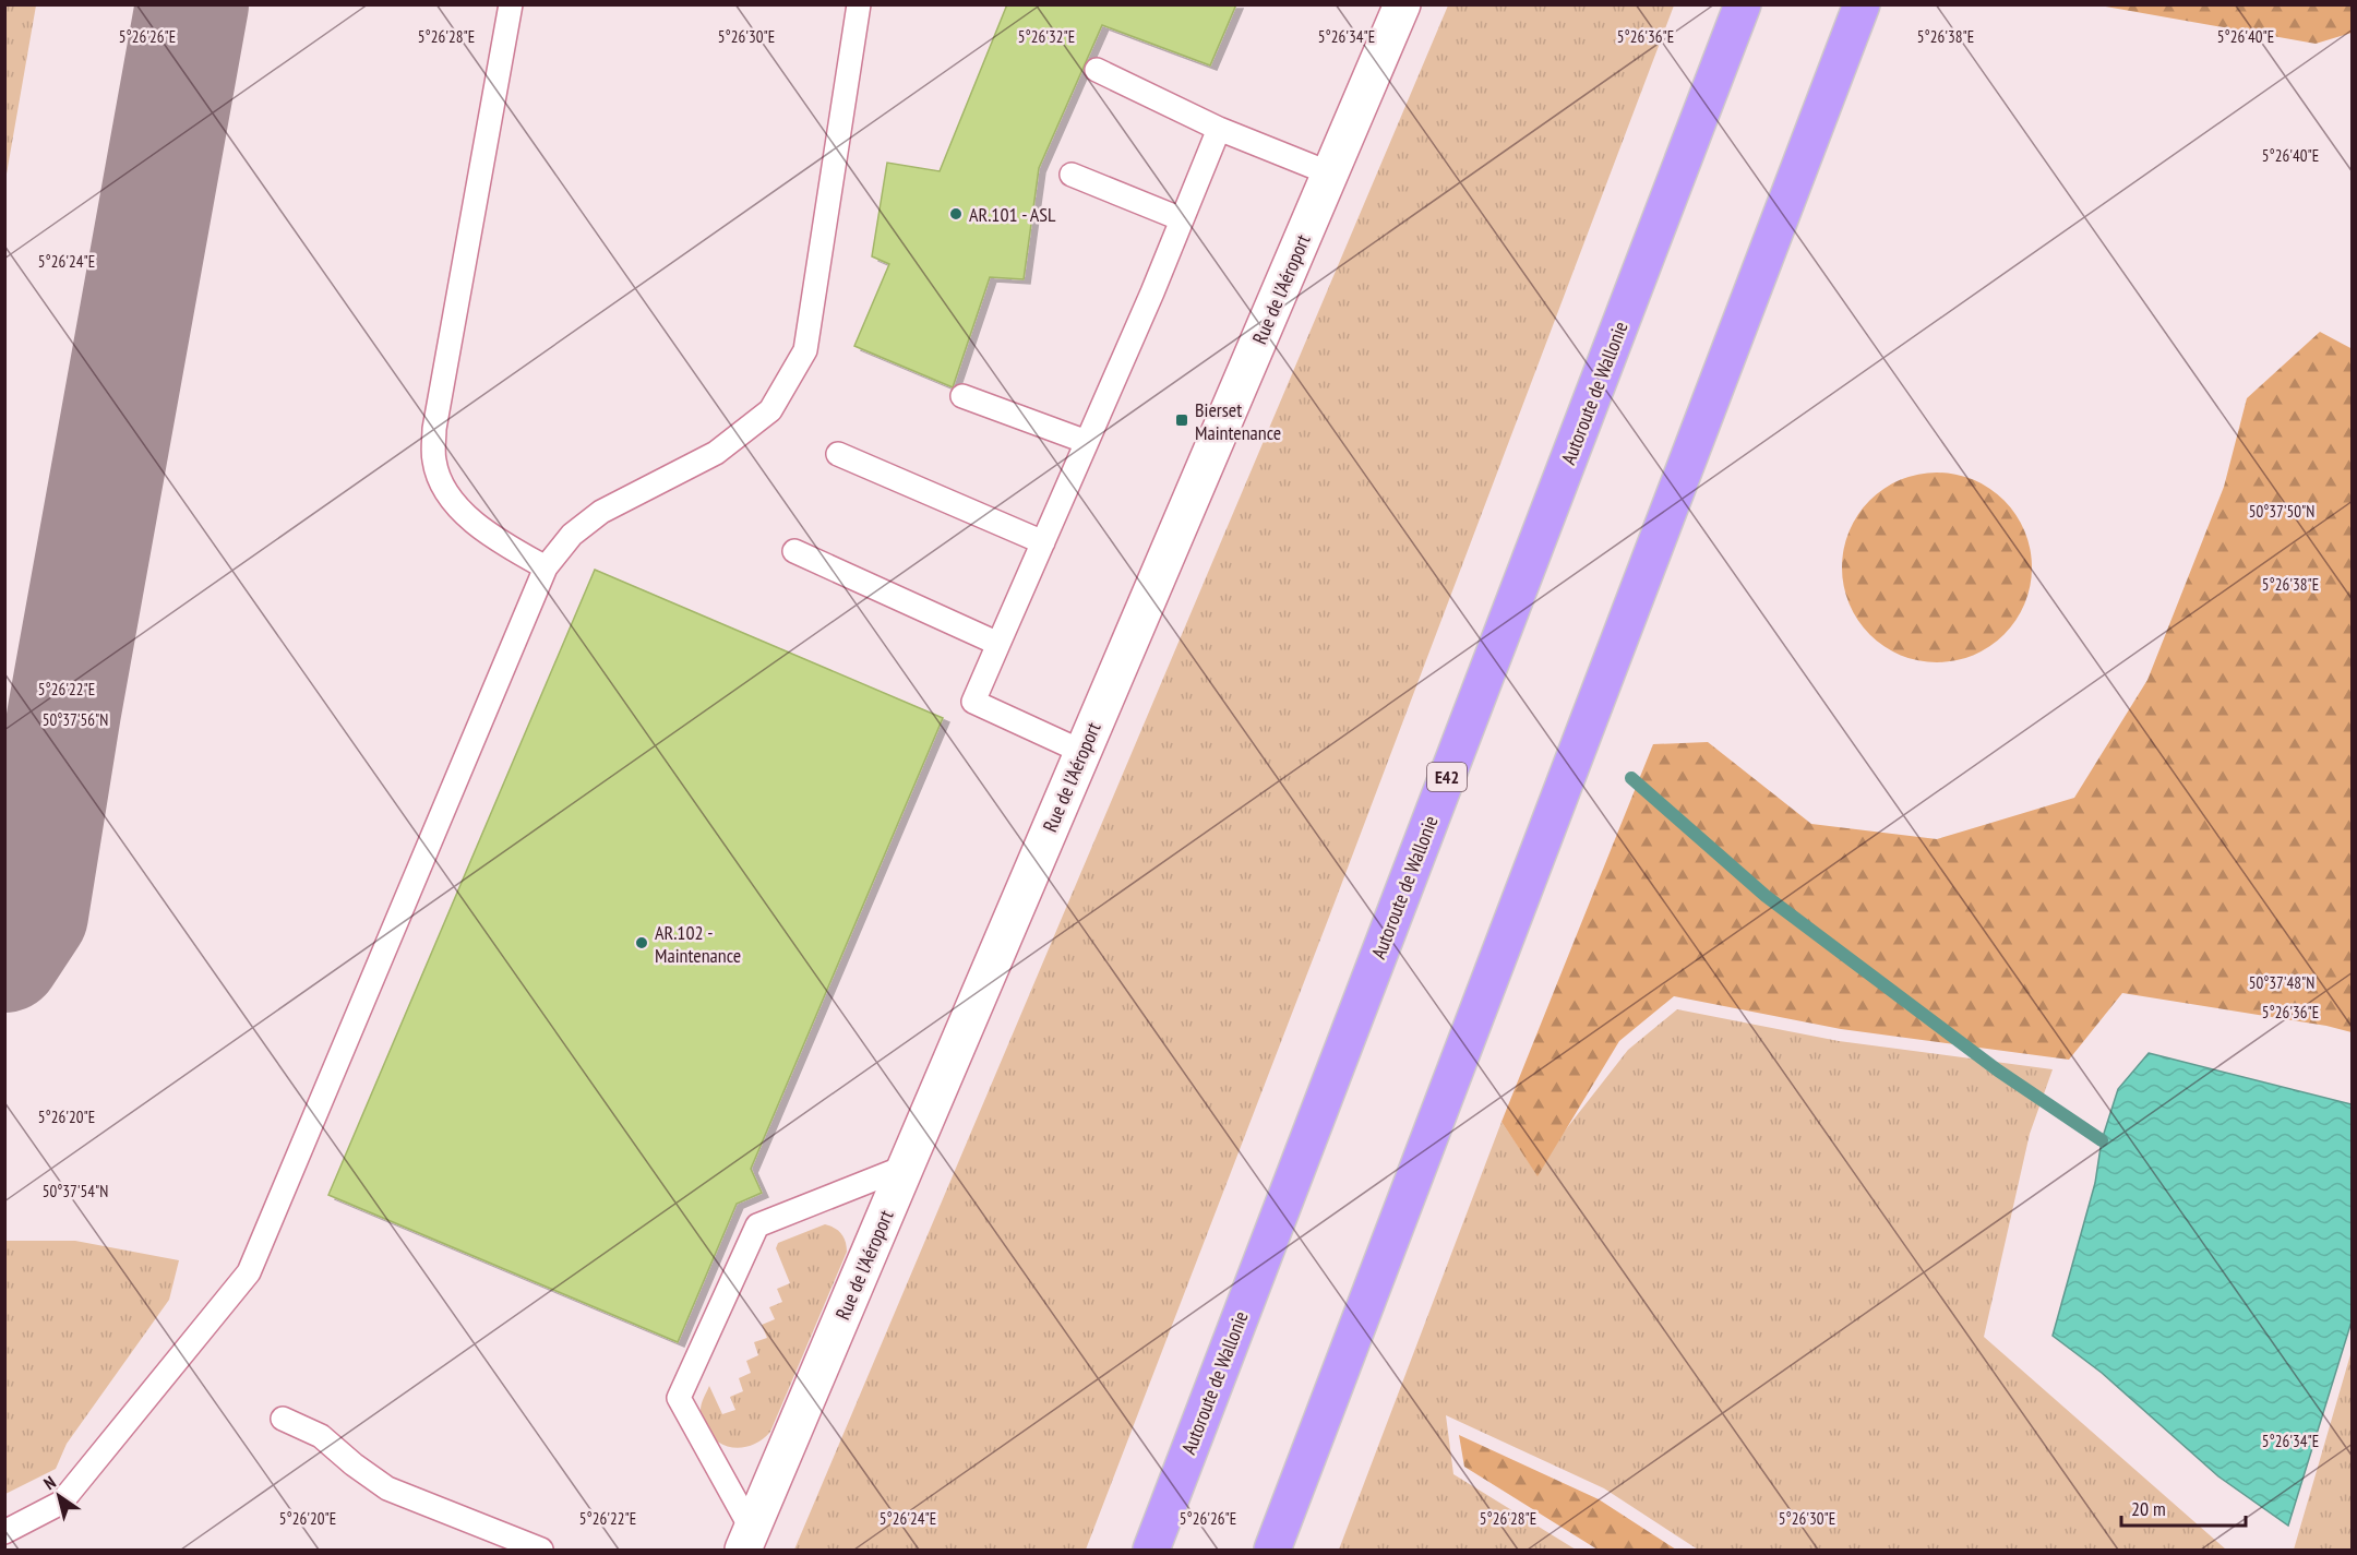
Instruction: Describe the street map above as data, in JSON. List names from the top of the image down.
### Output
{
  "streets": {
    "highway": ["Autoroute de Wallonie", "E42"],
    "street": ["Rue de l'Aéroport"]
  },
  "places": {
    "other": ["AR.101 - ASL", "AR.102 - Maintenance"],
    "transit": ["Bierset Maintenance"]
  },
  "scale_bar": "20 m",
  "north": "top left",
  "coordinates": [
    "5°26'26\"E",
    "5°26'28\"E",
    "5°26'30\"E",
    "5°26'32\"E",
    "5°26'38\"E",
    "5°26'34\"E",
    "5°26'36\"E",
    "5°26'40\"E",
    "5°26'24\"E",
    "50°37'50\"N",
    "5°26'22\"E",
    "50°37'56\"N",
    "50°37'48\"N",
    "5°26'20\"E",
    "50°37'54\"N"
  ]
}
